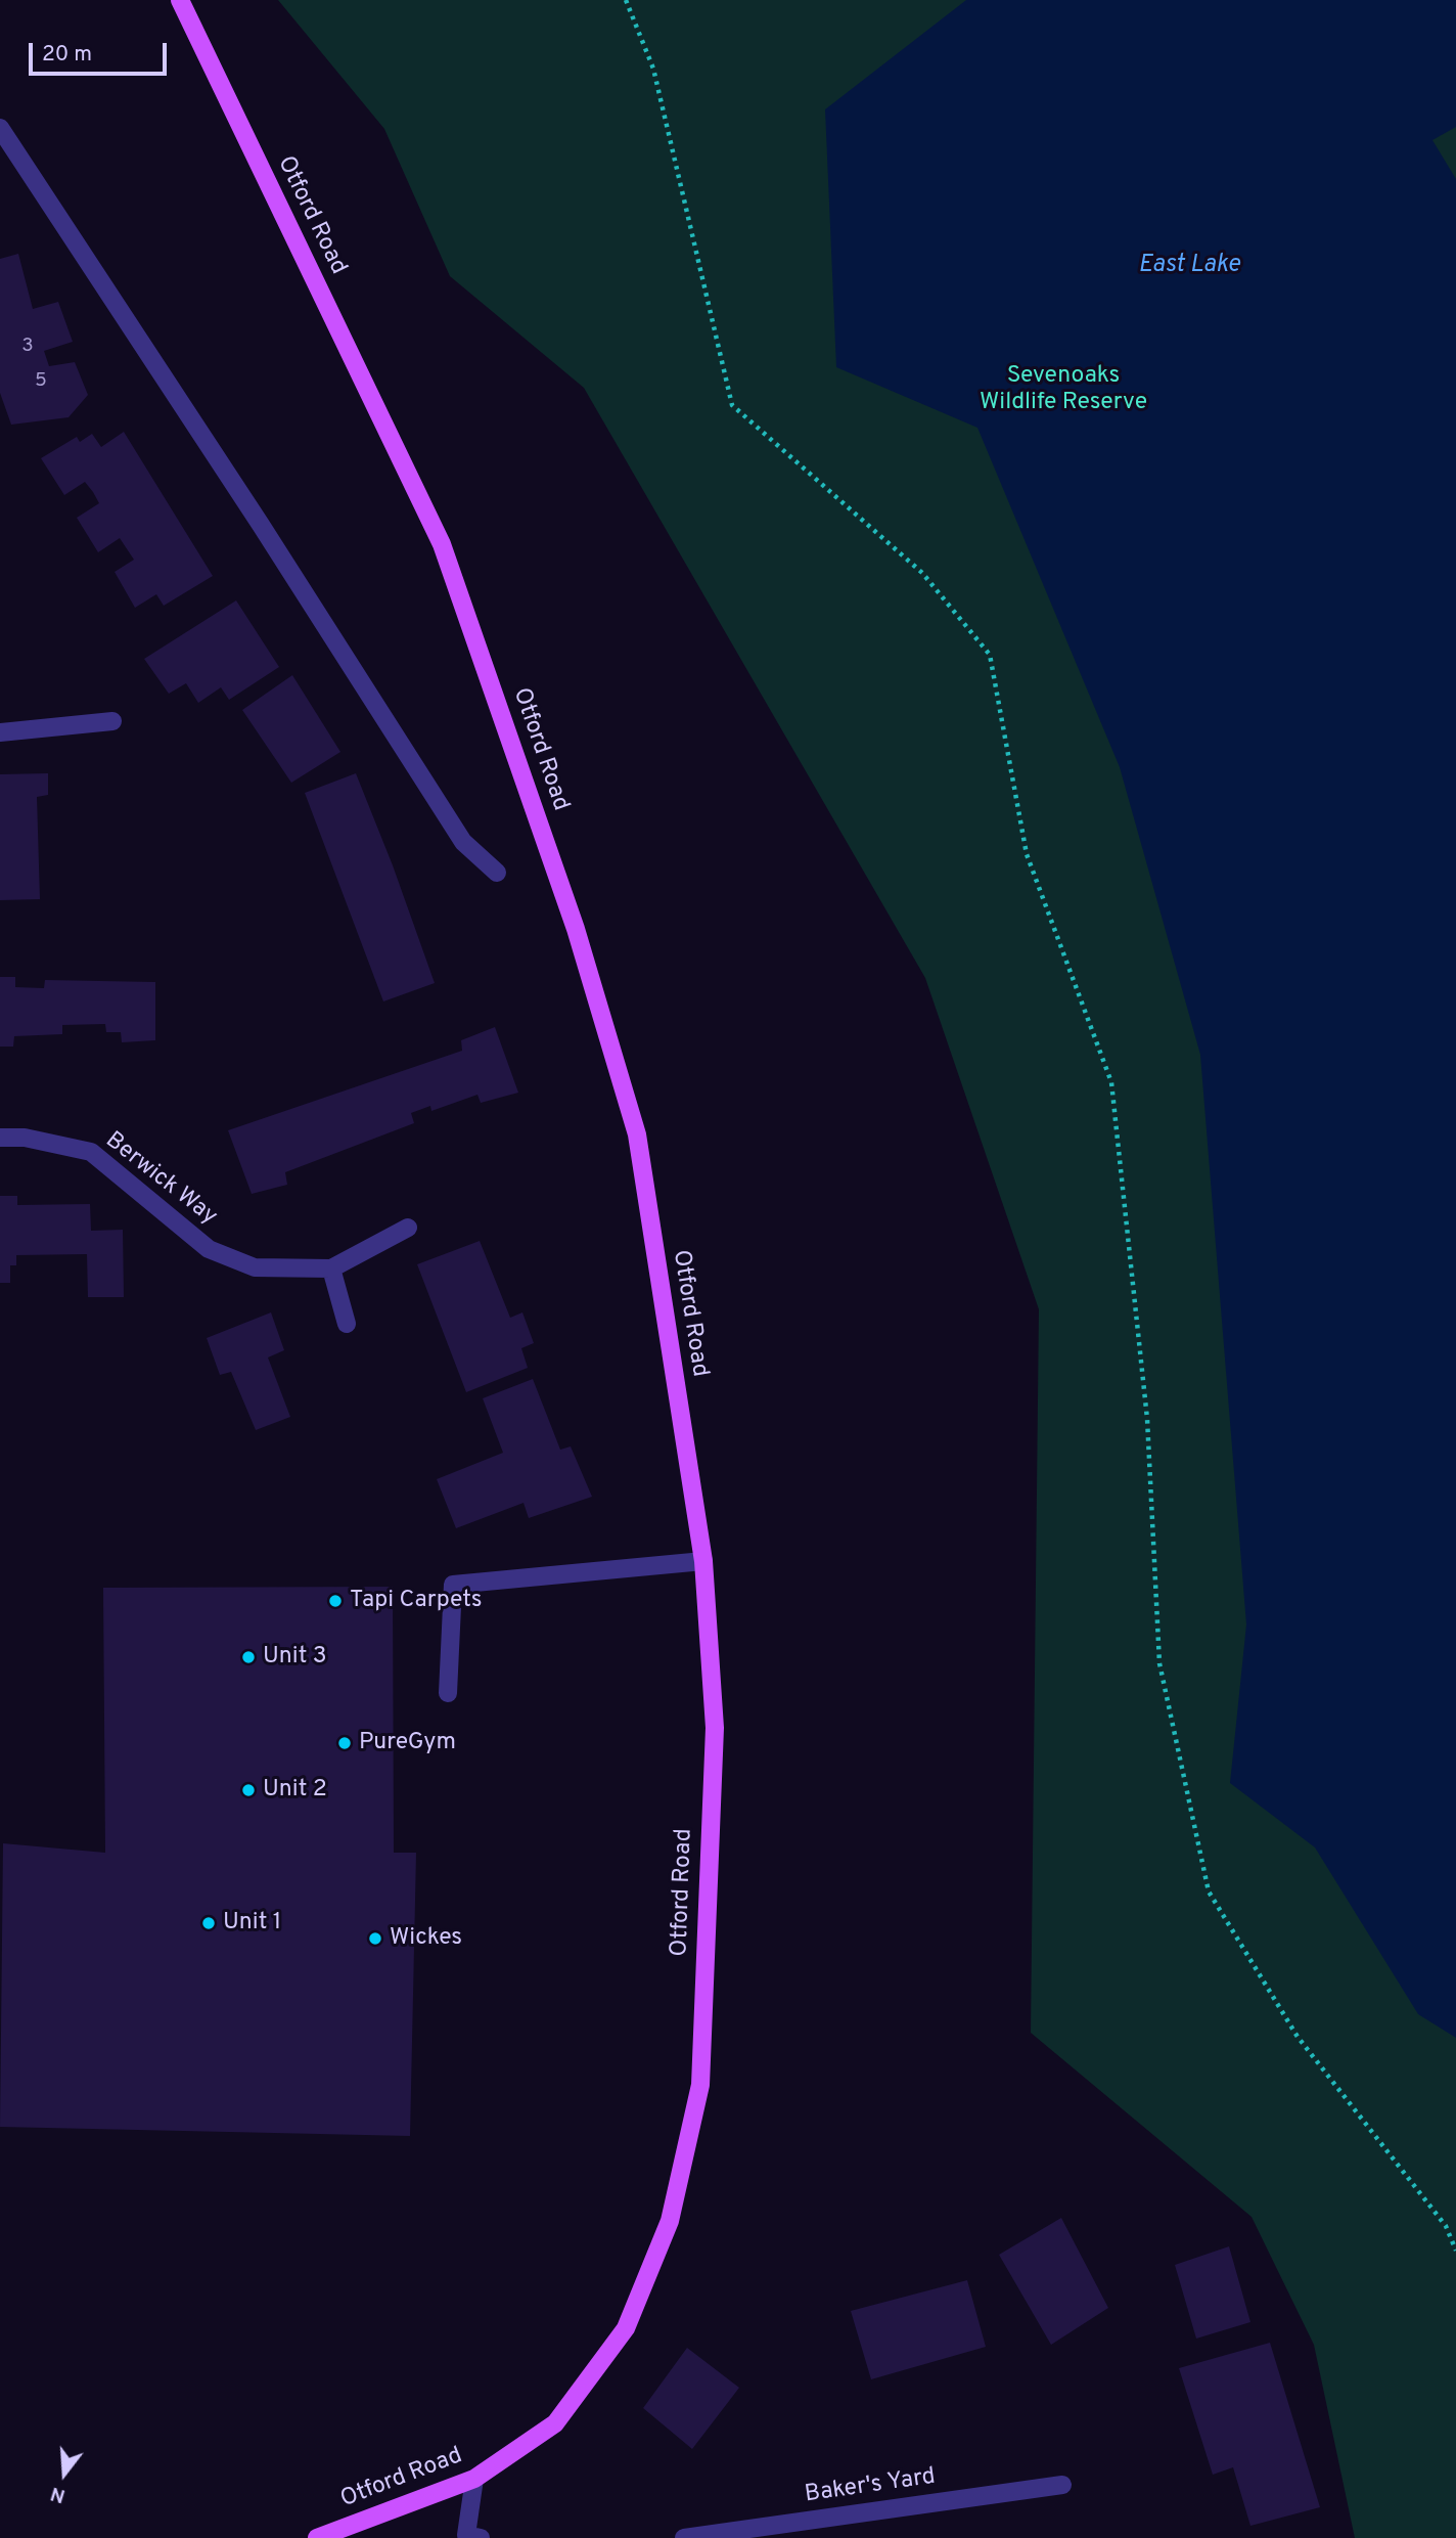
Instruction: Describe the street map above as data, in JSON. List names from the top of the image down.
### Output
{
  "streets": {
    "main road": ["Otford Road"],
    "street": ["Berwick Way", "Baker's Yard"]
  },
  "water": ["East Lake"],
  "parks": ["Sevenoaks Wildlife Reserve"],
  "places": [
    "Tapi Carpets",
    "Unit 3",
    "PureGym",
    "Unit 2",
    "Unit 1",
    "Wickes"
  ],
  "house_numbers": ["3", "5"],
  "scale_bar": "20 m",
  "north": "bottom"
}
